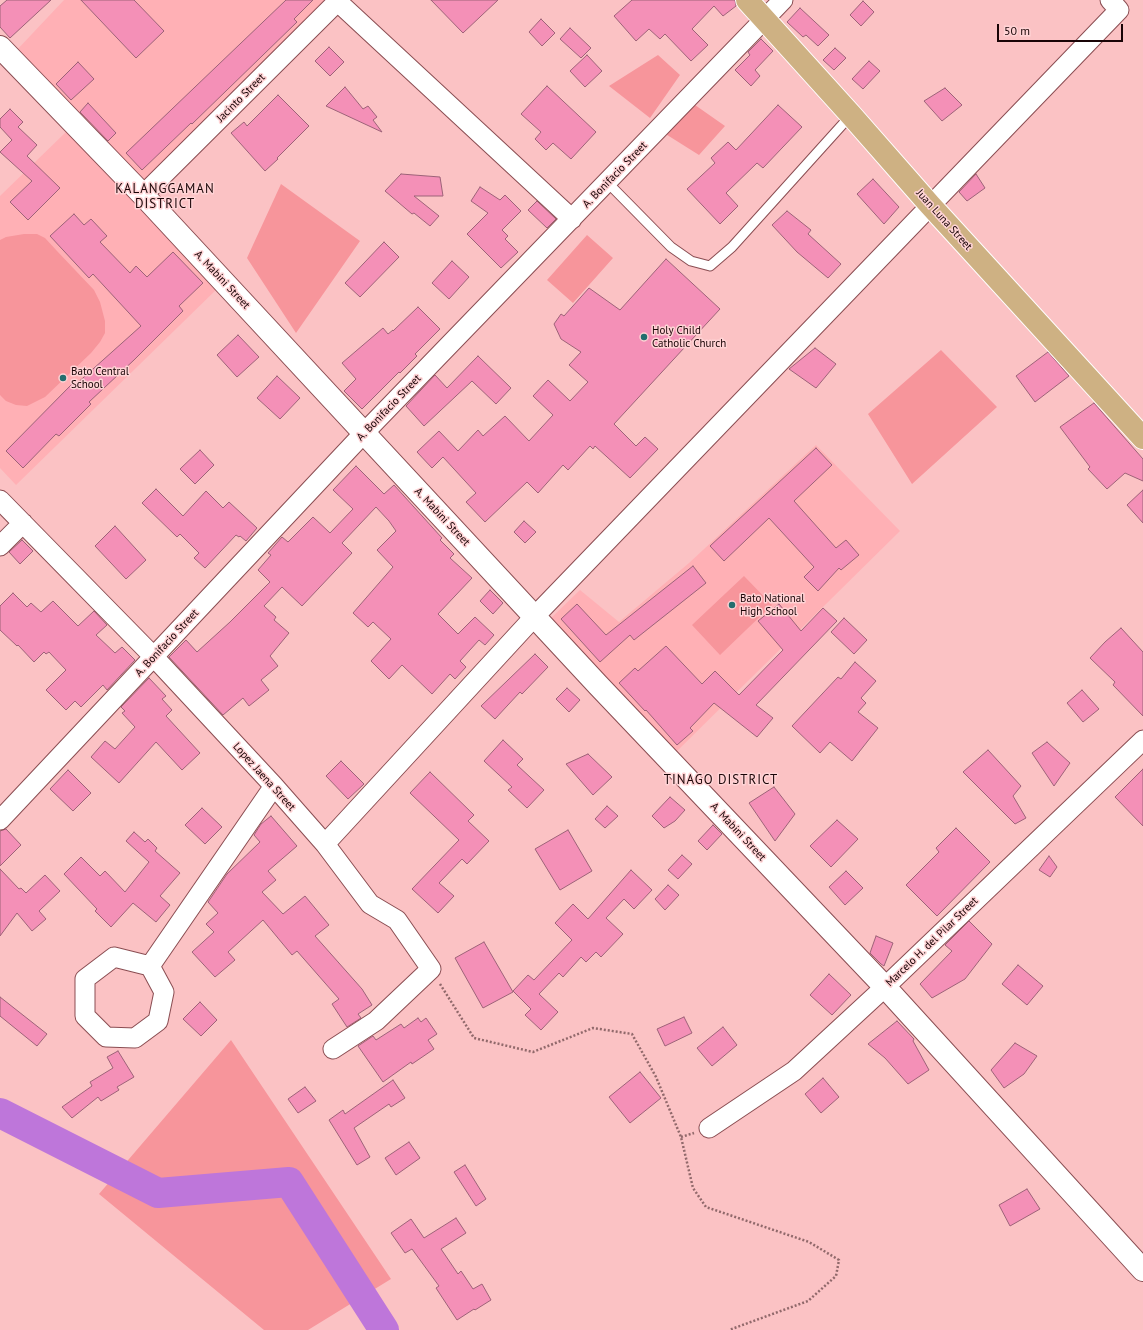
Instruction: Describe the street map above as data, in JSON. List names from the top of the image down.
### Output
{
  "streets": {
    "main road": ["Juan Luna Street"],
    "street": [
      "Jacinto Street",
      "A. Bonifacio Street",
      "A. Mabini Street",
      "Lopez Jaena Street",
      "Marcelo H. del Pilar Street"
    ]
  },
  "crossings": [
    ["Jacinto Street", "A. Mabini Street"],
    ["A. Bonifacio Street", "Juan Luna Street"],
    ["A. Bonifacio Street", "A. Mabini Street"],
    ["A. Bonifacio Street", "Lopez Jaena Street"],
    ["A. Mabini Street", "Marcelo H. del Pilar Street"]
  ],
  "districts": ["KALANGGAMAN DISTRICT", "TINAGO DISTRICT"],
  "places": ["Holy Child Catholic Church", "Bato Central School", "Bato National High School"],
  "scale_bar": "50 m"
}
